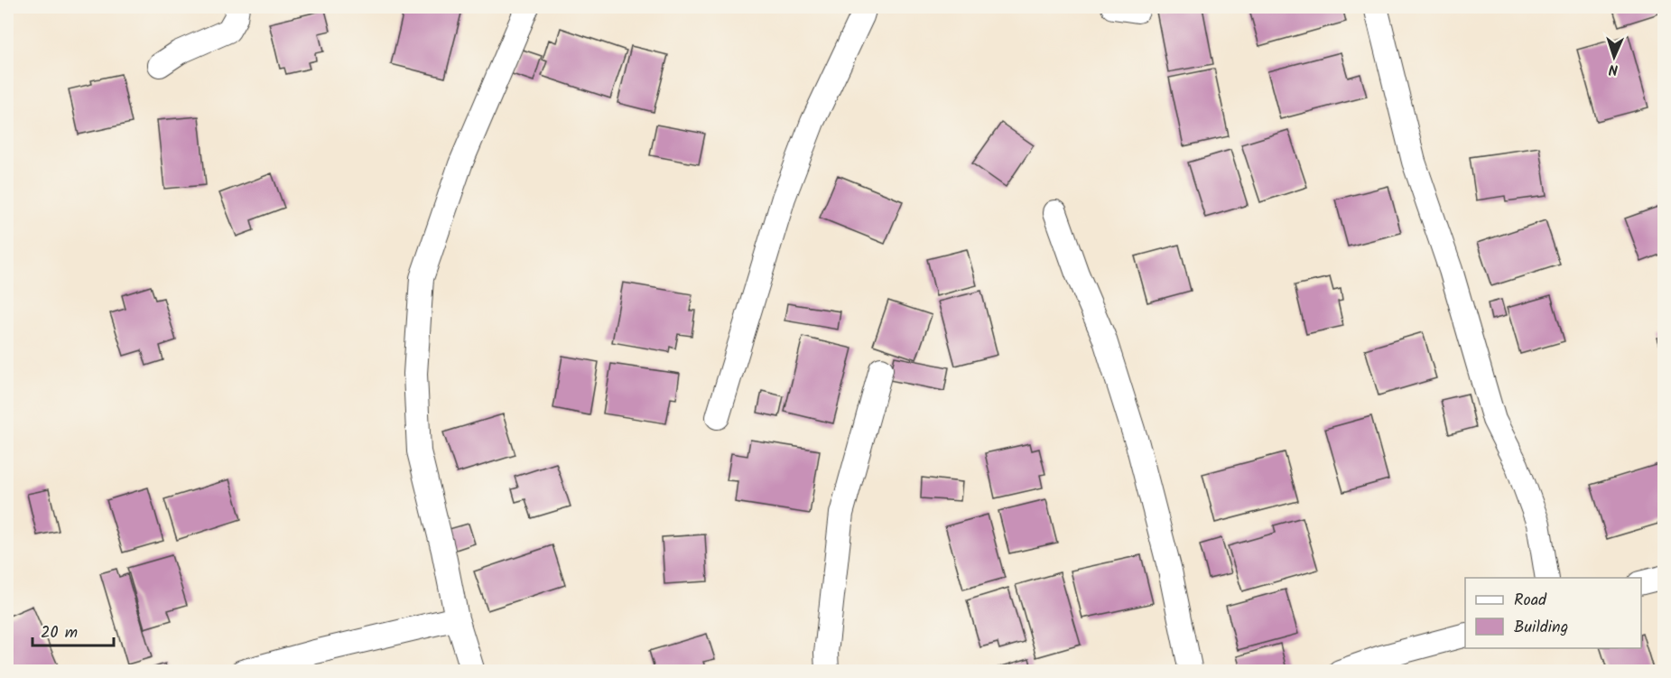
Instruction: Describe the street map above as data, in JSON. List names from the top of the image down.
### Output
{
  "legend": ["Road", "Building"],
  "scale_bar": "20 m",
  "north": "bottom"
}
